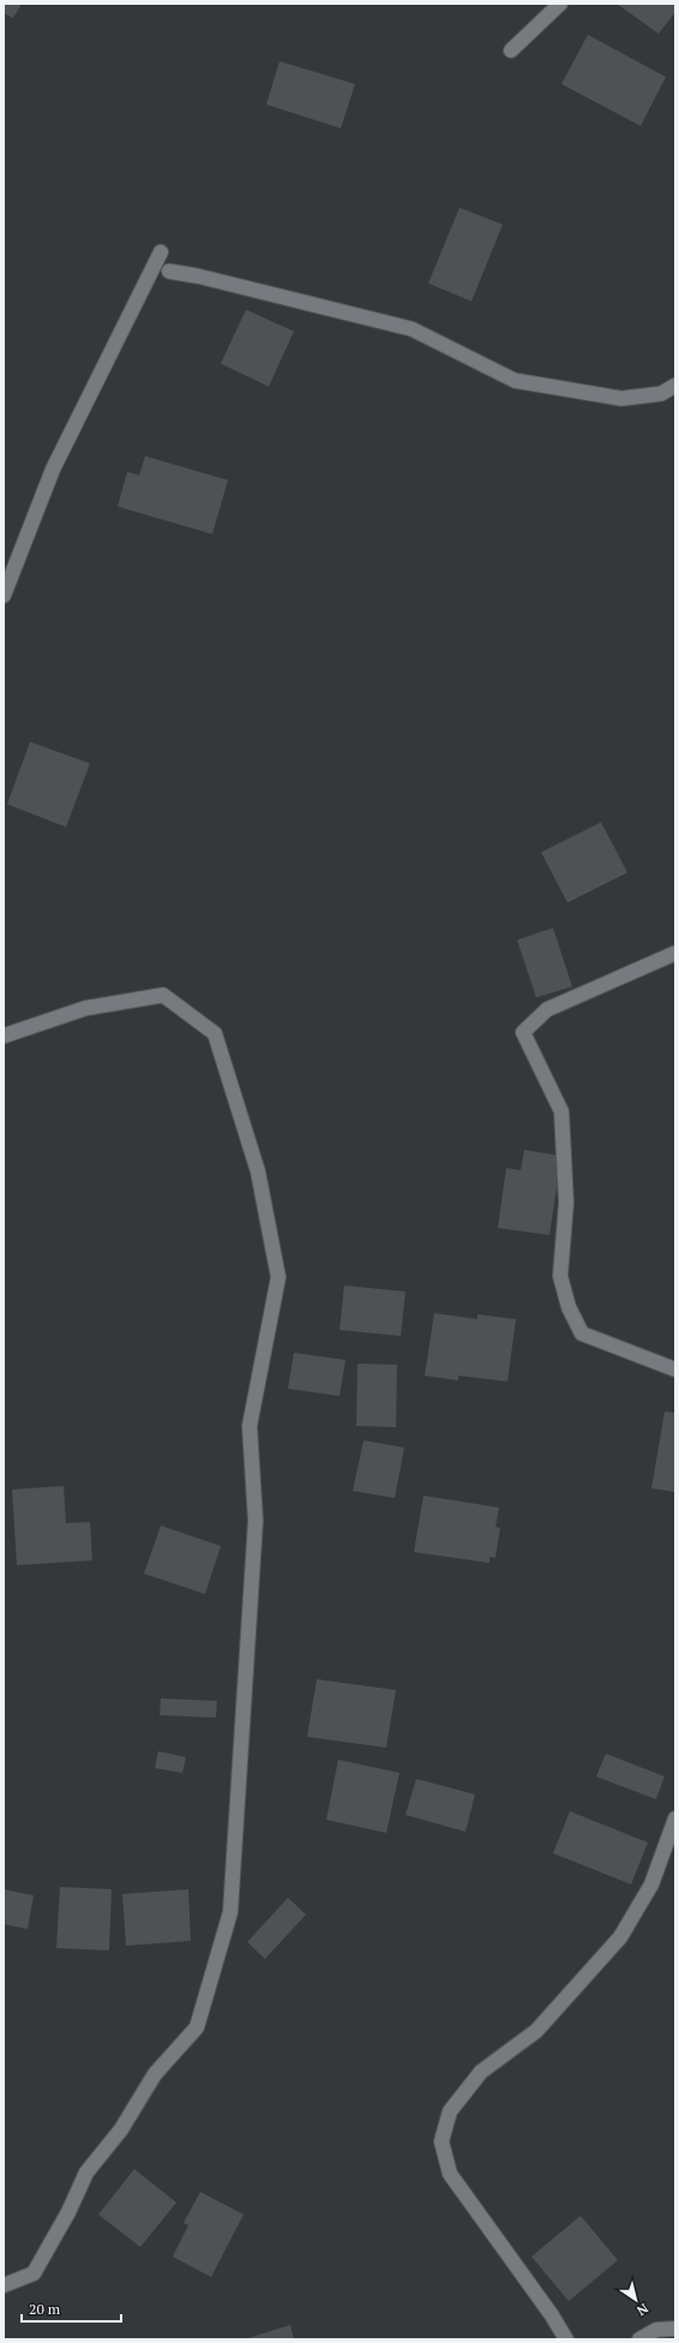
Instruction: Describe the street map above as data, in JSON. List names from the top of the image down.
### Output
{
  "scale_bar": "20 m",
  "north": "bottom right"
}
